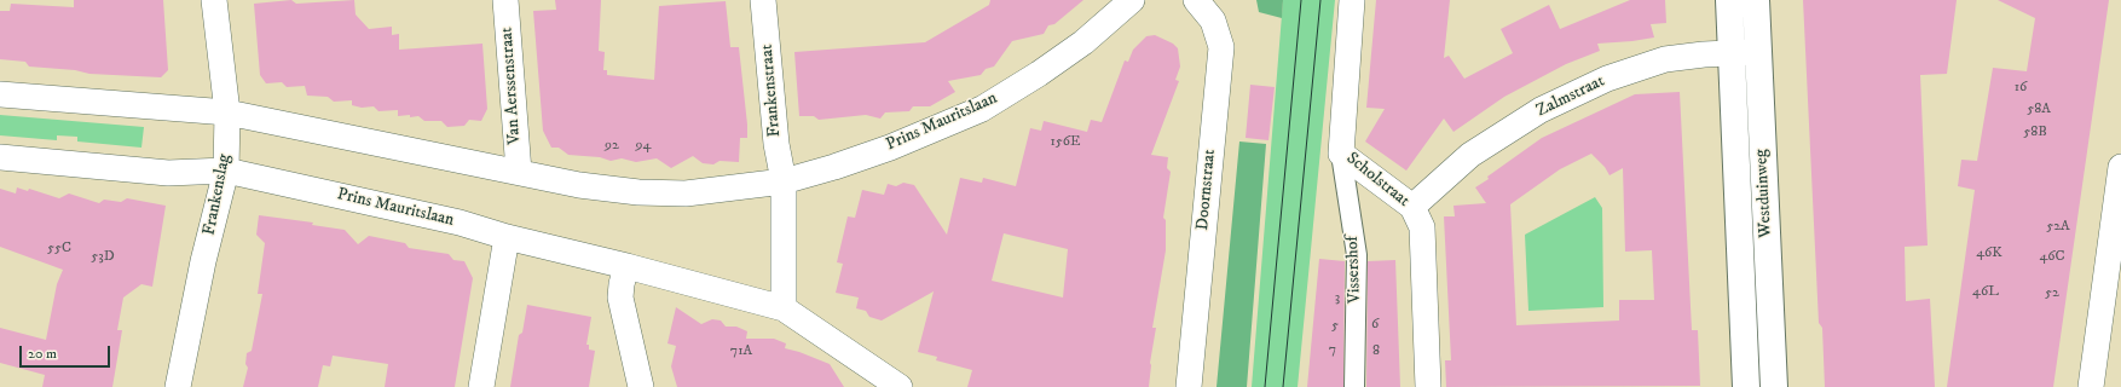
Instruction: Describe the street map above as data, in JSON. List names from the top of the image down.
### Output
{
  "streets": {
    "main road": ["Westduinweg"],
    "street": [
      "Van Aerssenstraat",
      "Frankenstraat",
      "Zalmstraat",
      "Prins Mauritslaan",
      "Scholstraat",
      "Doornstraat",
      "Frankenslag",
      "Vissershof"
    ]
  },
  "crossings": [
    ["Van Aerssenstraat", "Prins Mauritslaan"],
    ["Frankenstraat", "Prins Mauritslaan"],
    ["Zalmstraat", "Scholstraat"],
    ["Zalmstraat", "Westduinweg"],
    ["Prins Mauritslaan", "Frankenslag"],
    ["Scholstraat", "Vissershof"]
  ],
  "house_numbers": [
    "16",
    "58A",
    "58B",
    "156E",
    "92",
    "94",
    "52A",
    "55C",
    "46K",
    "53D",
    "46C",
    "46L",
    "52",
    "3",
    "6",
    "5",
    "7",
    "71A",
    "8"
  ],
  "scale_bar": "20 m"
}
